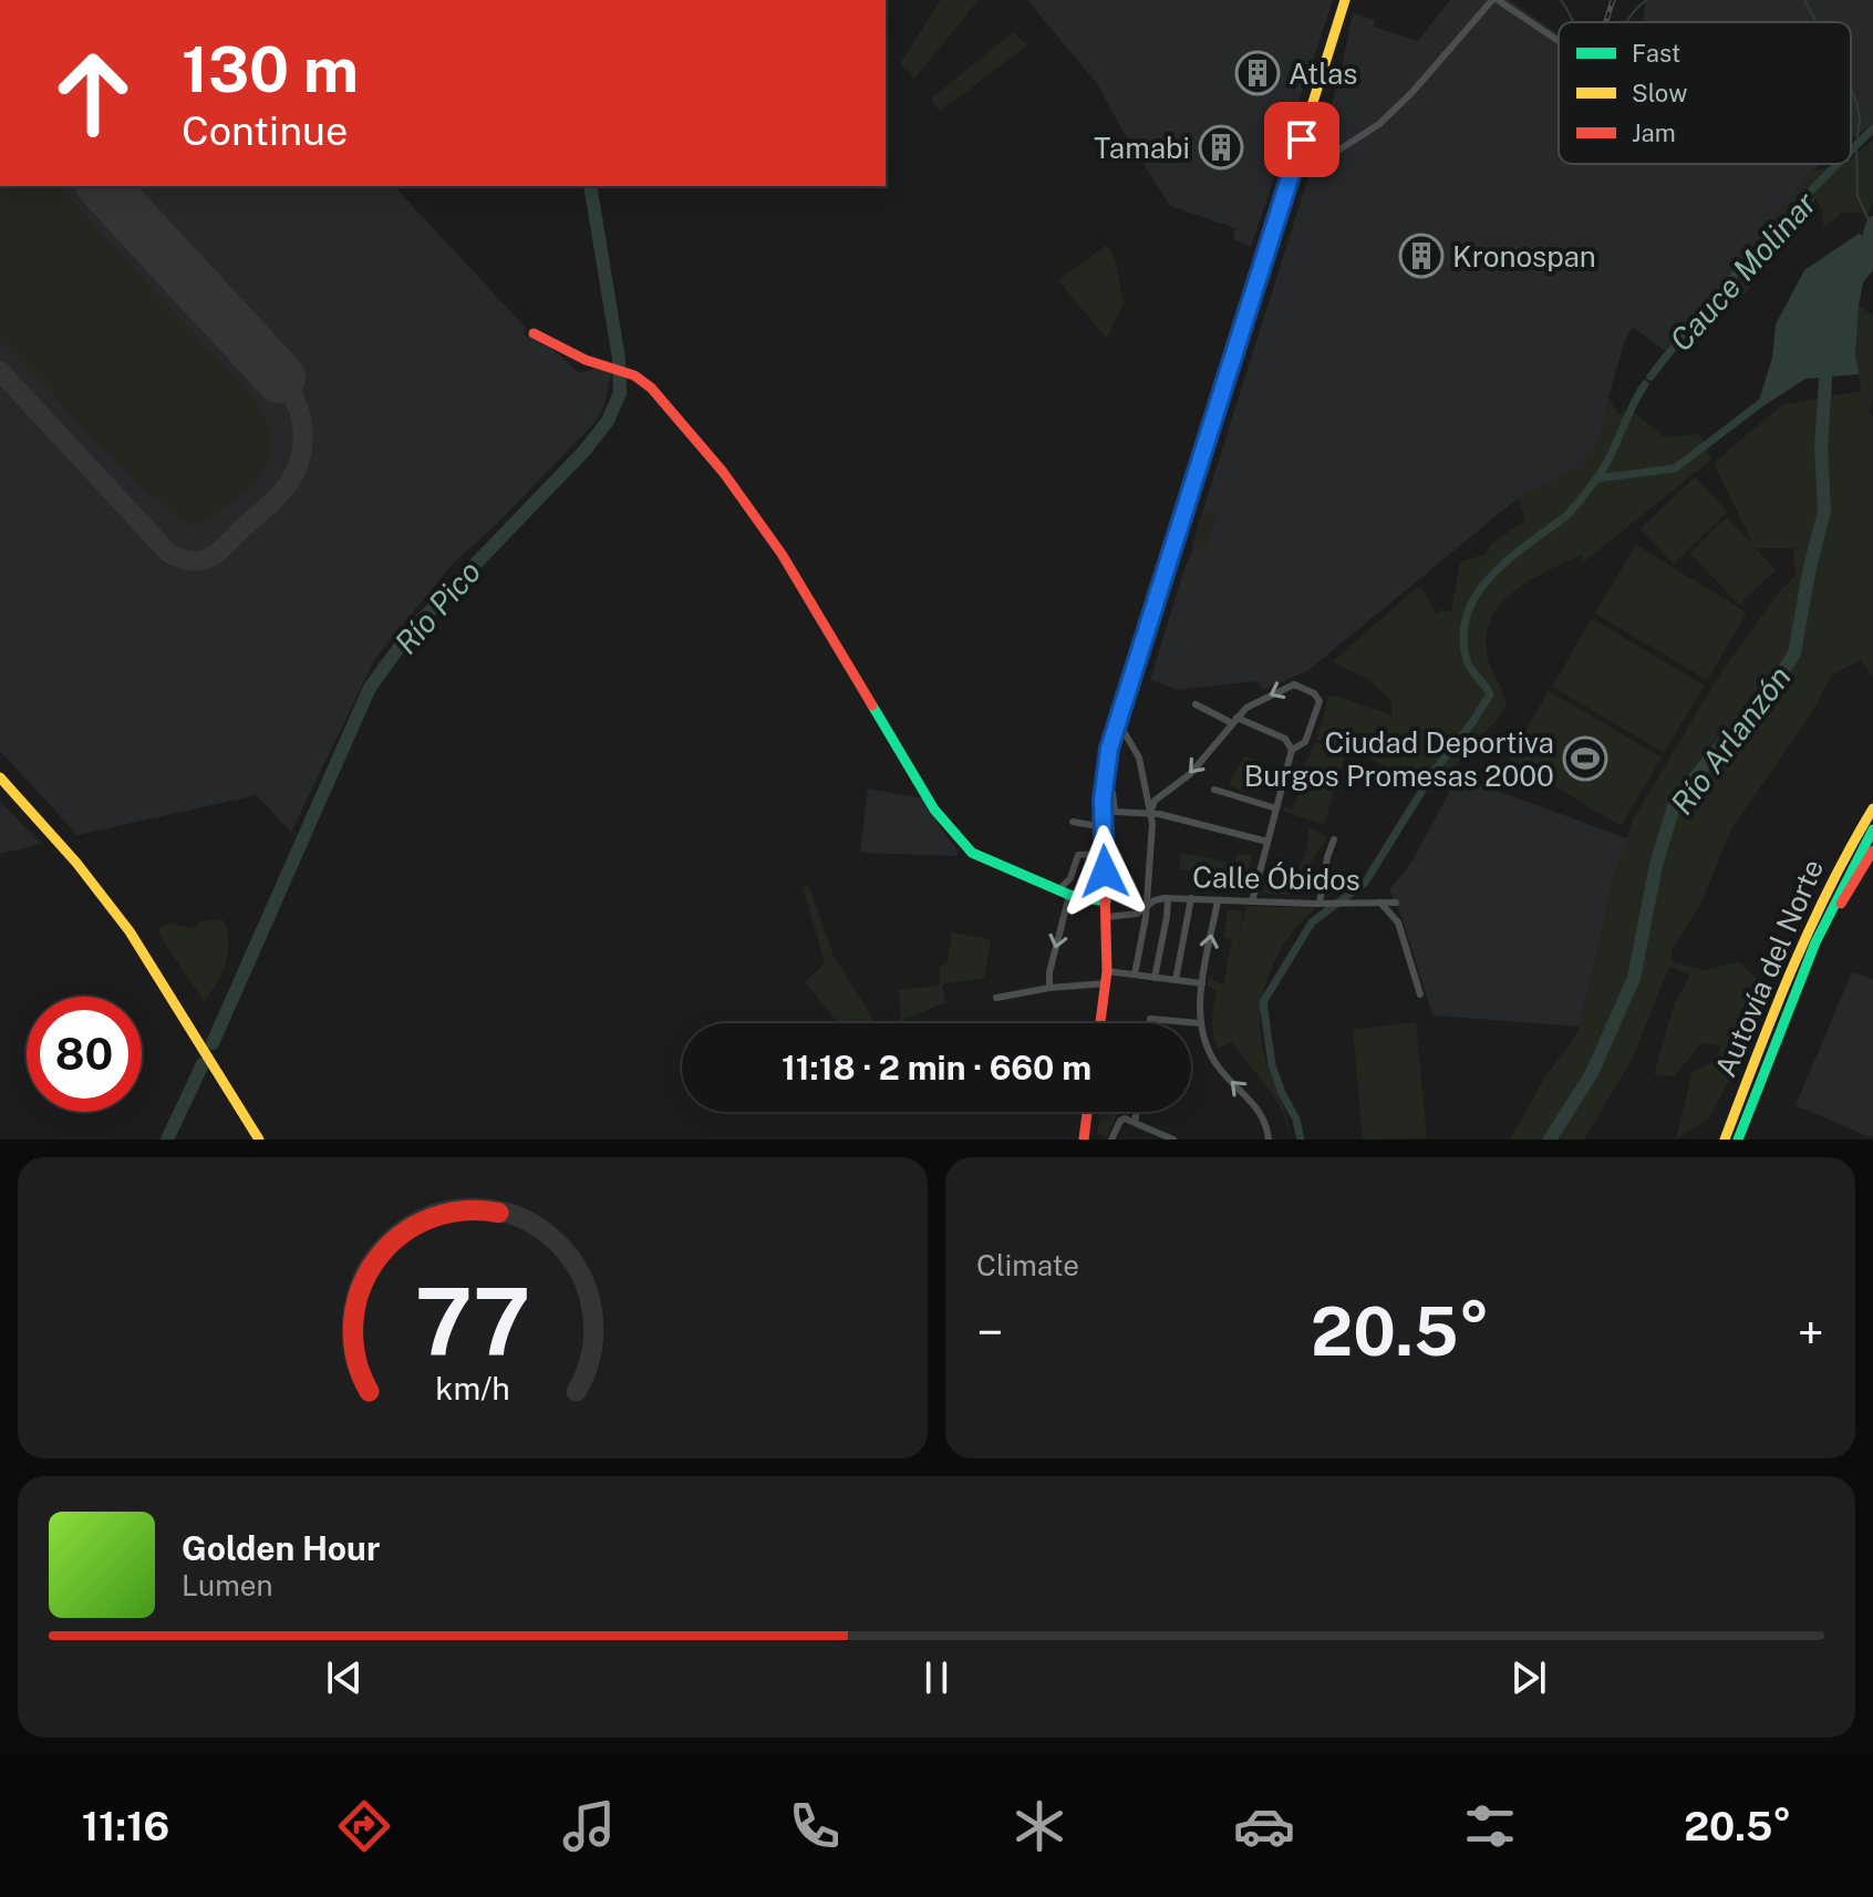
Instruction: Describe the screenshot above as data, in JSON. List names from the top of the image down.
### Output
{
  "streets": {
    "main road": ["Autovía del Norte"],
    "street": ["Calle Óbidos"]
  },
  "water": ["Cauce Molinar", "Río Pico", "Río Arlanzón"],
  "places": {
    "building": ["Atlas", "Tamabi", "Kronospan"],
    "sports": ["Ciudad Deportiva Burgos Promesas 2000"]
  },
  "legend": ["Fast", "Slow", "Jam"],
  "page": {
    "turn": ["130 m", "Continue"],
    "limit": "80",
    "trip": "11:18 · 2 min · 660 m",
    "tile": "Climate",
    "heat": ["−", "20.5°", "+"],
    "song": ["Golden Hour", "Lumen"],
    "tabs": ["11:16", "20.5°"],
    "gauge": ["77", "km/h"]
  }
}
